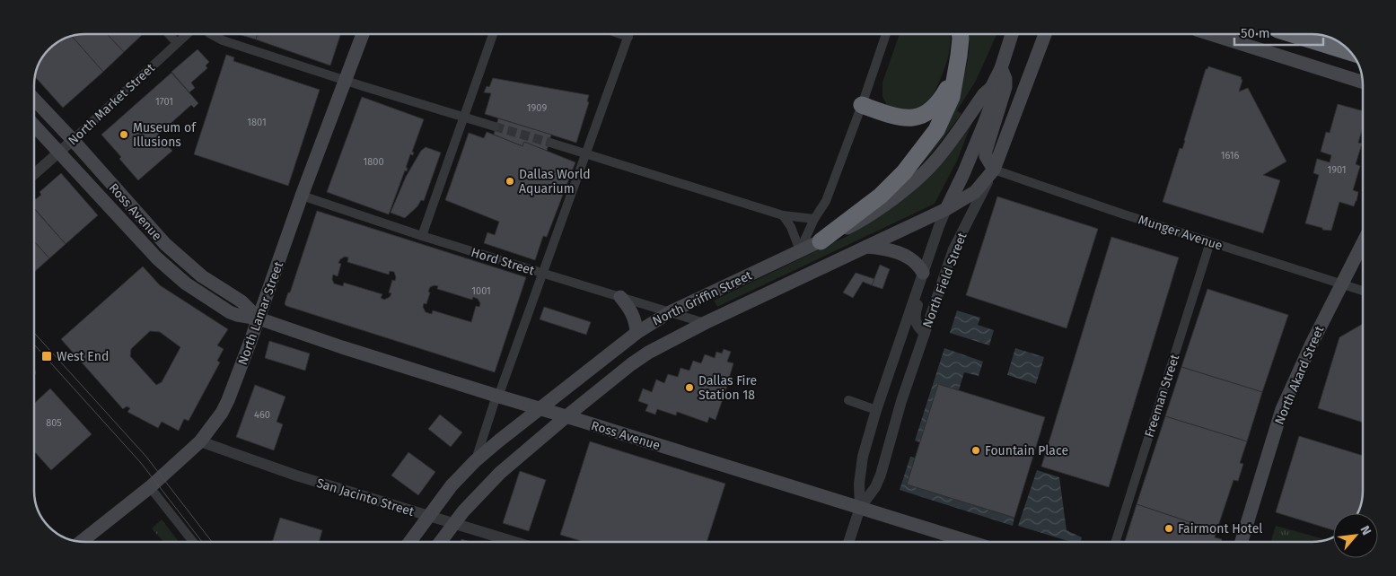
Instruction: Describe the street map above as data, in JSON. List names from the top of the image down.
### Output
{
  "streets": {
    "main road": [
      "Ross Avenue",
      "North Field Street",
      "North Griffin Street",
      "North Lamar Street",
      "North Akard Street"
    ],
    "street": [
      "North Market Street",
      "Munger Avenue",
      "Hord Street",
      "Freeman Street",
      "San Jacinto Street"
    ]
  },
  "crossings": [
    ["North Market Street", "Ross Avenue"],
    ["Ross Avenue", "North Field Street"],
    ["Ross Avenue", "North Griffin Street"],
    ["Ross Avenue", "North Lamar Street"],
    ["Munger Avenue", "North Field Street"],
    ["Munger Avenue", "North Griffin Street"],
    ["Munger Avenue", "North Akard Street"],
    ["Munger Avenue", "Freeman Street"],
    ["Hord Street", "North Griffin Street"],
    ["Hord Street", "North Lamar Street"],
    ["North Field Street", "North Griffin Street"],
    ["North Griffin Street", "San Jacinto Street"],
    ["North Lamar Street", "San Jacinto Street"]
  ],
  "places": {
    "other": [
      "Museum of Illusions",
      "Dallas World Aquarium",
      "Dallas Fire Station 18",
      "Fountain Place",
      "Fairmont Hotel"
    ],
    "transit": ["West End"]
  },
  "house_numbers": [
    "1701",
    "1909",
    "1801",
    "1616",
    "1800",
    "1901",
    "1001",
    "460",
    "805"
  ],
  "scale_bar": "50 m",
  "north": "top right"
}
